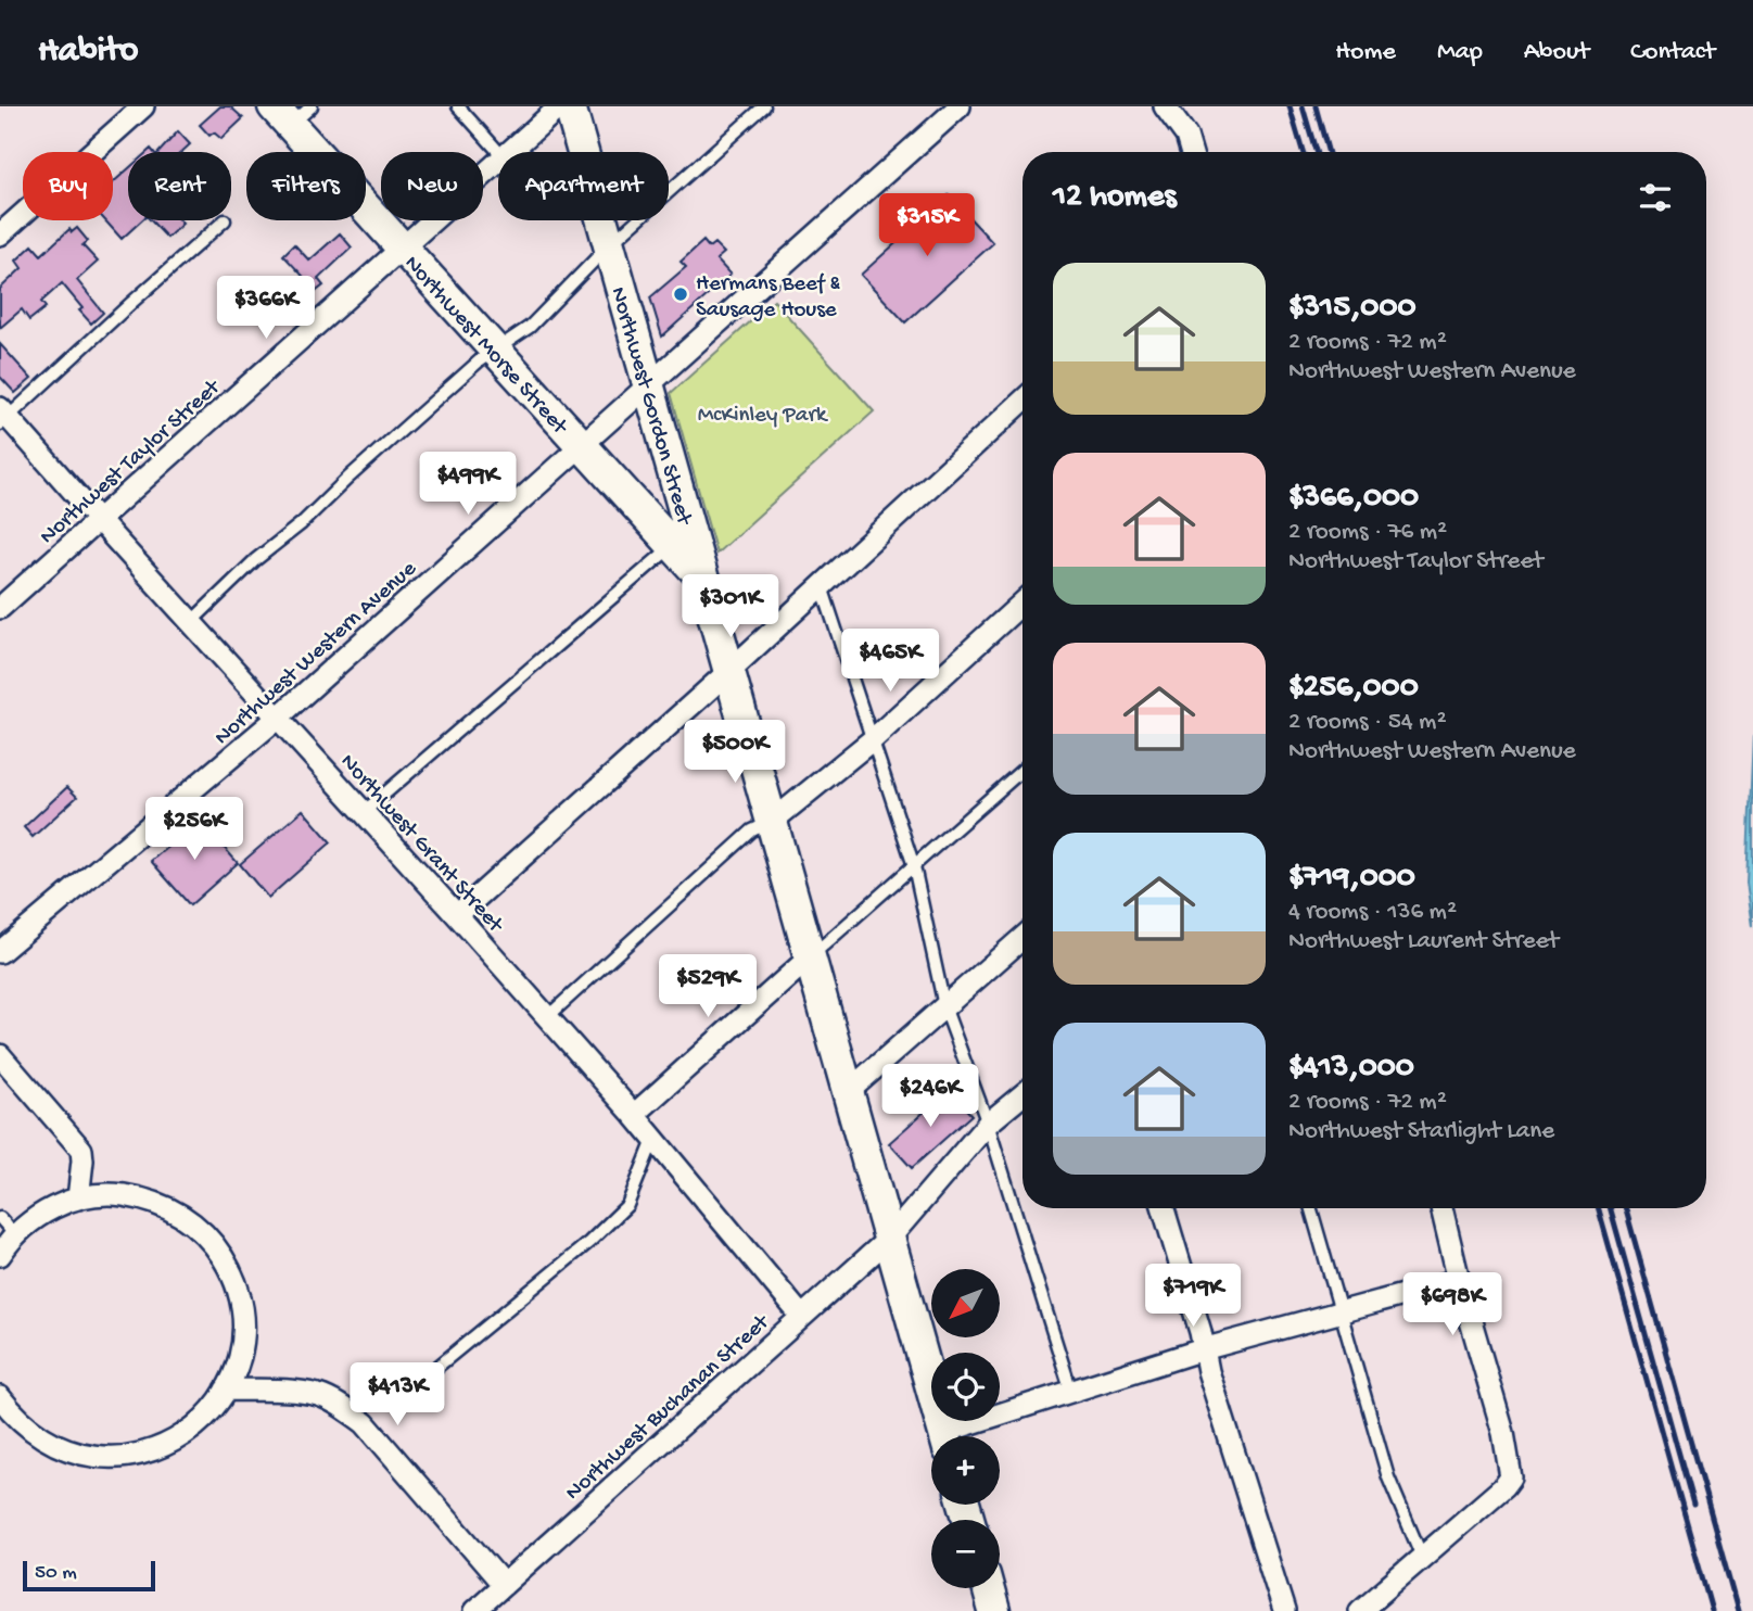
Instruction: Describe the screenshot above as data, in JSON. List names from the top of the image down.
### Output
{
  "streets": {
    "main road": ["Northwest Morse Street", "Northwest Gordon Street"],
    "street": [
      "Northwest Taylor Street",
      "Northwest Western Avenue",
      "Northwest Grant Street",
      "Northwest Buchanan Street"
    ]
  },
  "crossings": [
    ["Northwest Morse Street", "Northwest Gordon Street"],
    ["Northwest Morse Street", "Northwest Taylor Street"],
    ["Northwest Morse Street", "Northwest Western Avenue"],
    ["Northwest Gordon Street", "Northwest Western Avenue"],
    ["Northwest Gordon Street", "Northwest Buchanan Street"],
    ["Northwest Taylor Street", "Northwest Grant Street"],
    ["Northwest Western Avenue", "Northwest Grant Street"],
    ["Northwest Grant Street", "Northwest Buchanan Street"]
  ],
  "parks": ["McKinley Park"],
  "places": ["Hermans Beef & Sausage House"],
  "scale_bar": "50 m",
  "north": "bottom left",
  "page": {
    "header": "Habito",
    "nav": [
      "Home",
      "Map",
      "About",
      "Contact"
    ],
    "chip": [
      "Buy",
      "Rent",
      "Filters",
      "New",
      "Apartment"
    ],
    "heading": "12 homes",
    "price": [
      "$315K",
      "$366K",
      "$499K",
      "$301K",
      "$465K",
      "$500K",
      "$256K",
      "$529K",
      "$246K",
      "$719K",
      "$698K",
      "$413K"
    ],
    "list": [
      {
        "name": "$315,000",
        "note": "2 rooms · 72 m² · Northwest Western Avenue"
      },
      {
        "name": "$366,000",
        "note": "2 rooms · 76 m² · Northwest Taylor Street"
      },
      {
        "name": "$256,000",
        "note": "2 rooms · 54 m² · Northwest Western Avenue"
      },
      {
        "name": "$719,000",
        "note": "4 rooms · 136 m² · Northwest Laurent Street"
      },
      {
        "name": "$413,000",
        "note": "2 rooms · 72 m² · Northwest Starlight Lane"
      }
    ],
    "map_buttons": ["+", "−"],
    "scale": "50 m"
  }
}
